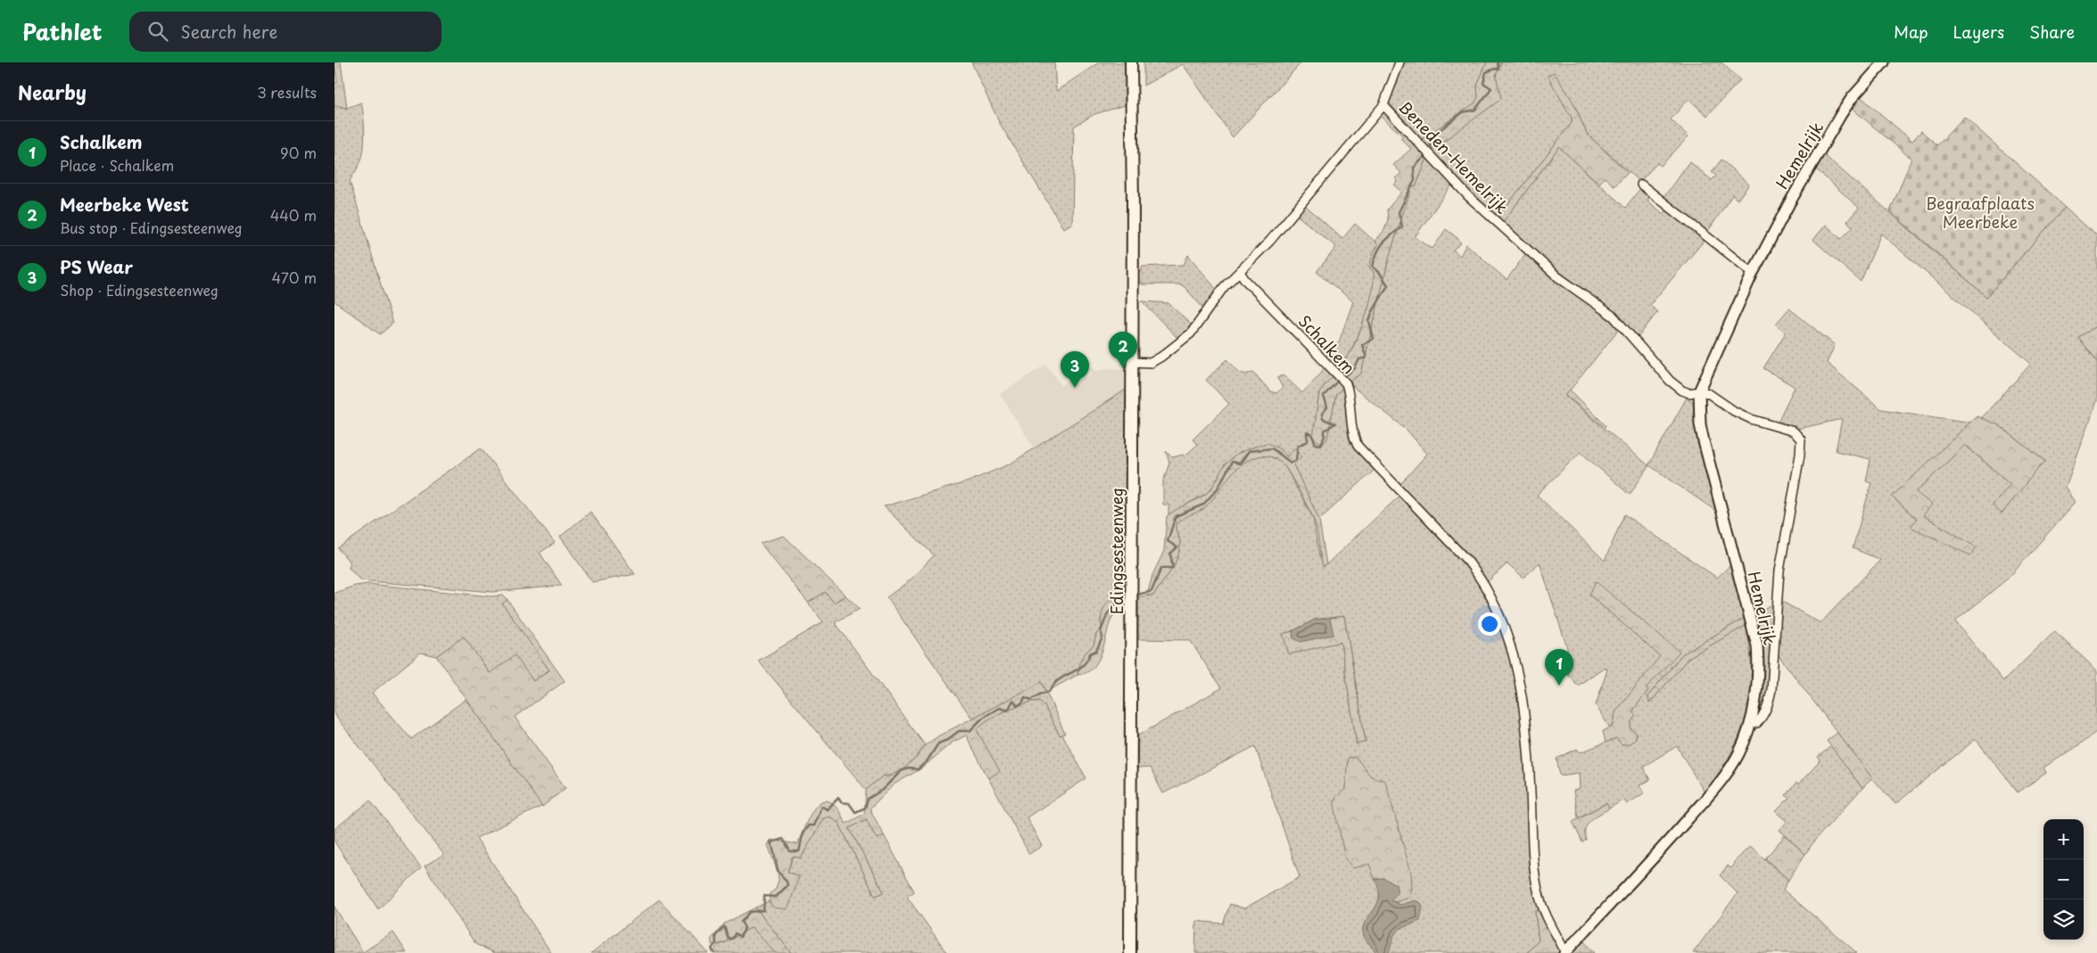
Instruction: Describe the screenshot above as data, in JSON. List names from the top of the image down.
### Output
{
  "streets": {
    "main road": ["Edingsesteenweg"],
    "street": ["Hemelrijk", "Beneden-Hemelrijk", "Schalkem"]
  },
  "crossings": [
    ["Hemelrijk", "Beneden-Hemelrijk"],
    ["Hemelrijk", "Schalkem"],
    ["Beneden-Hemelrijk", "Schalkem"],
    ["Beneden-Hemelrijk", "Edingsesteenweg"]
  ],
  "parks": ["Begraafplaats Meerbeke"],
  "page": {
    "header": "Pathlet",
    "search": "Search here",
    "nav": ["Map", "Layers", "Share"],
    "heading": ["Nearby", "3 results"],
    "list": [
      {
        "mark": "1",
        "name": "Schalkem",
        "note": "Place · Schalkem",
        "value": "90 m"
      },
      {
        "mark": "2",
        "name": "Meerbeke West",
        "note": "Bus stop · Edingsesteenweg",
        "value": "440 m"
      },
      {
        "mark": "3",
        "name": "PS Wear",
        "note": "Shop · Edingsesteenweg",
        "value": "470 m"
      }
    ],
    "pins": ["2", "3", "1"],
    "map_buttons": ["+", "−"]
  }
}
